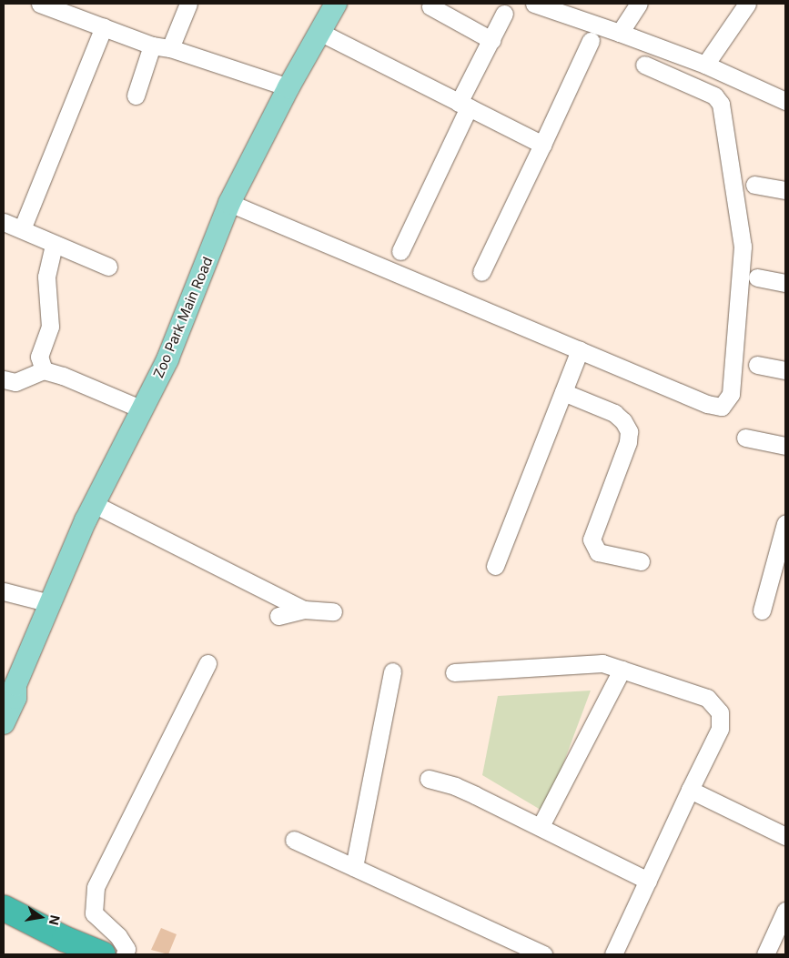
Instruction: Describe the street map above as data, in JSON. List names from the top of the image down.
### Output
{
  "streets": {
    "main road": ["Zoo Park Main Road"]
  },
  "north": "right"
}
